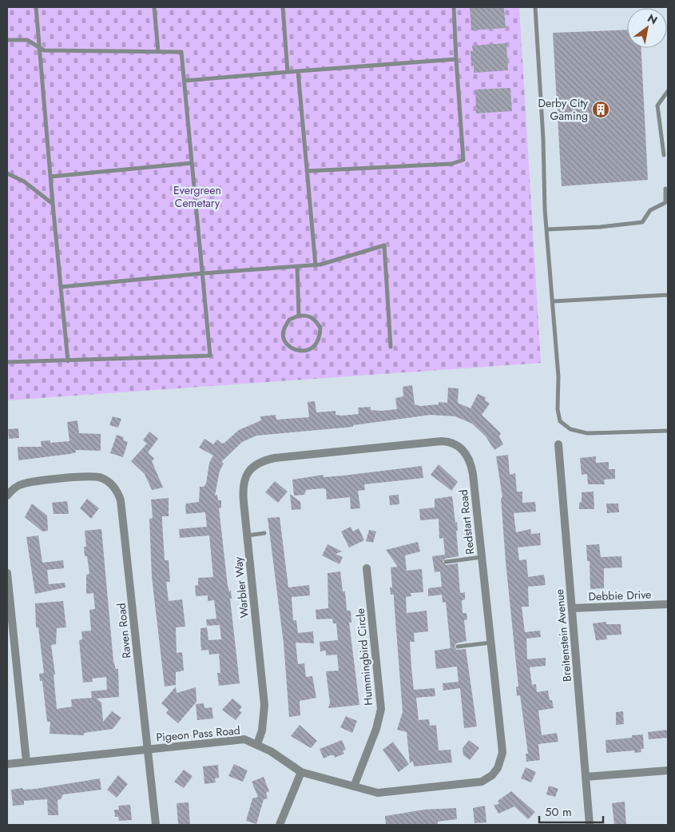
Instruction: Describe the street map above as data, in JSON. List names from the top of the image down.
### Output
{
  "streets": {
    "street": [
      "Redstart Road",
      "Warbler Way",
      "Debbie Drive",
      "Raven Road",
      "Breitenstein Avenue",
      "Hummingbird Circle",
      "Pigeon Pass Road"
    ]
  },
  "crossings": [
    ["Redstart Road", "Warbler Way"],
    ["Redstart Road", "Pigeon Pass Road"],
    ["Warbler Way", "Pigeon Pass Road"],
    ["Debbie Drive", "Breitenstein Avenue"],
    ["Raven Road", "Pigeon Pass Road"],
    ["Hummingbird Circle", "Pigeon Pass Road"]
  ],
  "parks": ["Evergreen Cemetary"],
  "places": {
    "building": ["Derby City Gaming"]
  },
  "scale_bar": "50 m",
  "north": "top right"
}
